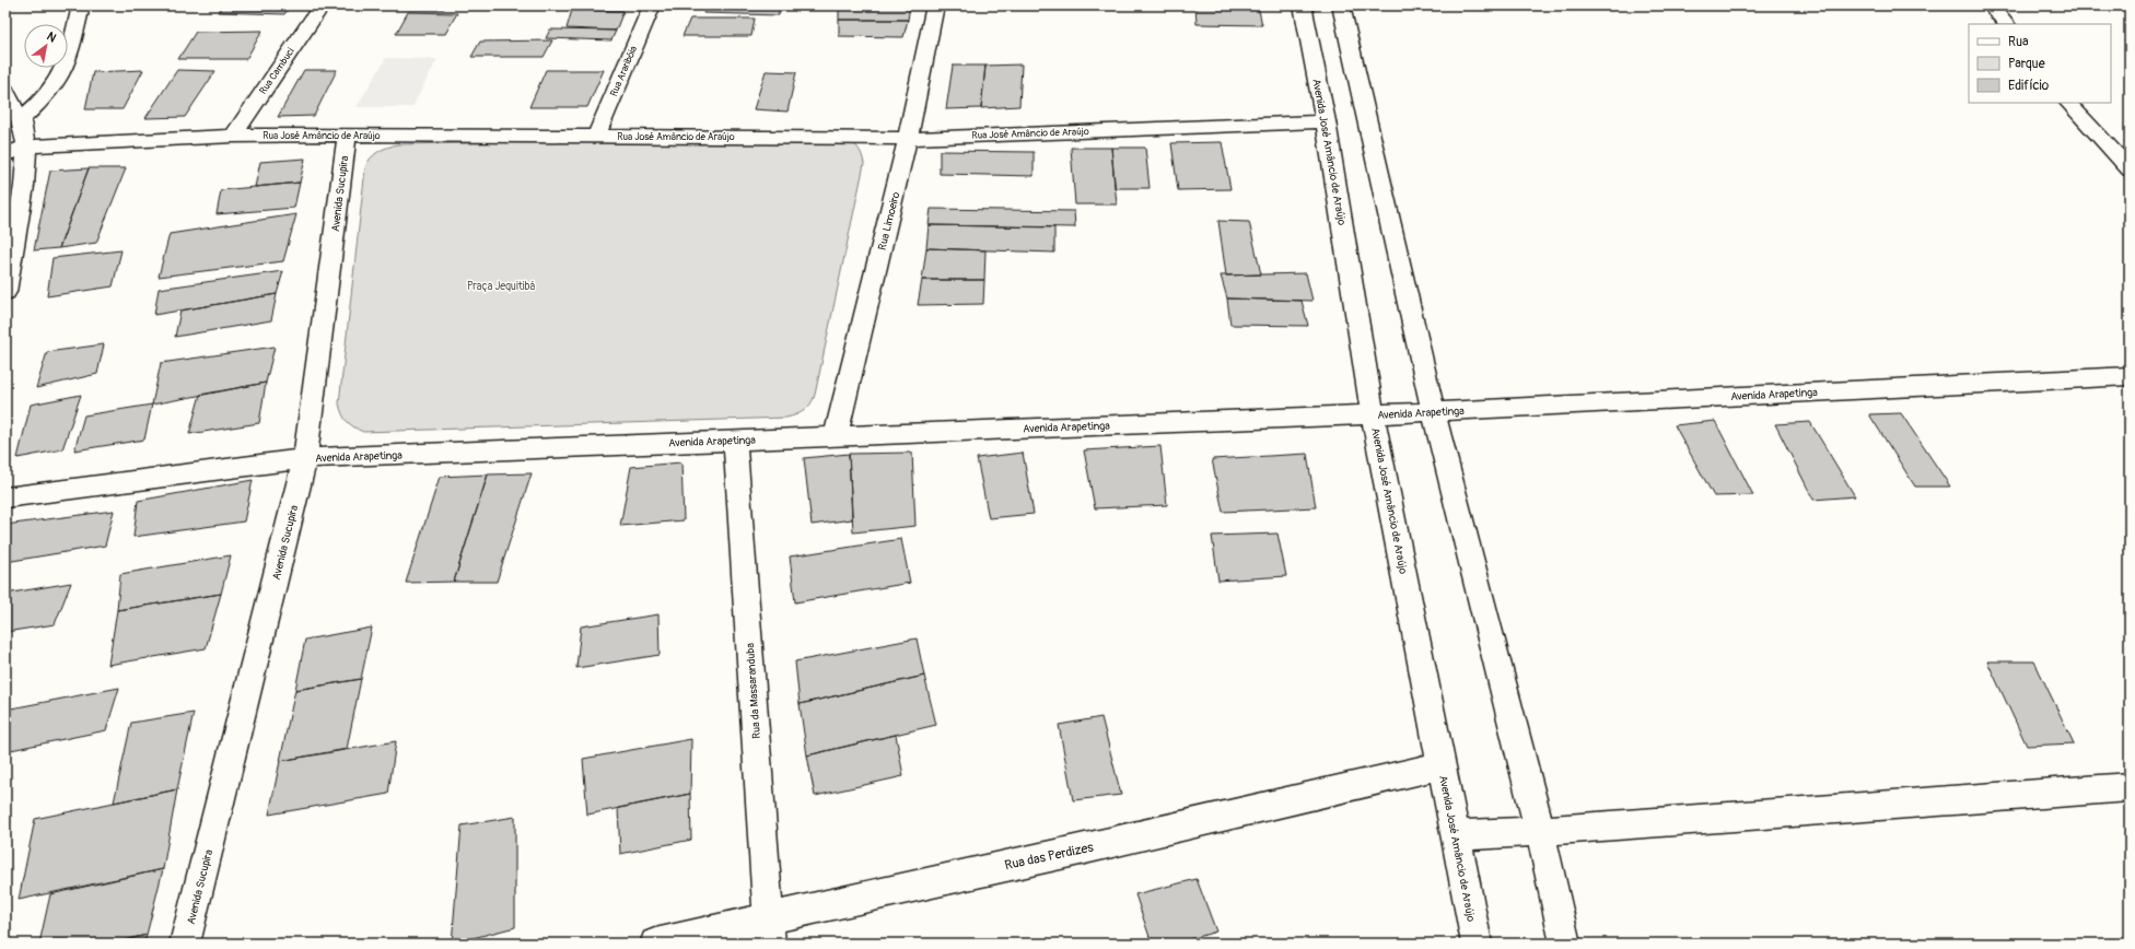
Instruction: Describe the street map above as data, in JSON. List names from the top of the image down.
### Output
{
  "streets": {
    "street": [
      "Rua Cambuci",
      "Rua Araribóia",
      "Rua José Amâncio de Araújo",
      "Avenida José Amâncio de Araújo",
      "Avenida Sucupira",
      "Rua Limoeiro",
      "Avenida Arapetinga",
      "Rua da Massaranduba",
      "Rua das Perdizes"
    ]
  },
  "crossings": [
    ["Rua Cambuci", "Rua José Amâncio de Araújo"],
    ["Rua Araribóia", "Rua José Amâncio de Araújo"],
    ["Rua José Amâncio de Araújo", "Avenida José Amâncio de Araújo"],
    ["Rua José Amâncio de Araújo", "Avenida Sucupira"],
    ["Rua José Amâncio de Araújo", "Rua Limoeiro"],
    ["Avenida José Amâncio de Araújo", "Avenida Arapetinga"],
    ["Avenida José Amâncio de Araújo", "Rua das Perdizes"],
    ["Avenida Sucupira", "Avenida Arapetinga"],
    ["Rua Limoeiro", "Avenida Arapetinga"],
    ["Avenida Arapetinga", "Rua da Massaranduba"],
    ["Rua da Massaranduba", "Rua das Perdizes"]
  ],
  "parks": ["Praça Jequitibá"],
  "legend": ["Rua", "Parque", "Edifício"],
  "north": "top right"
}
